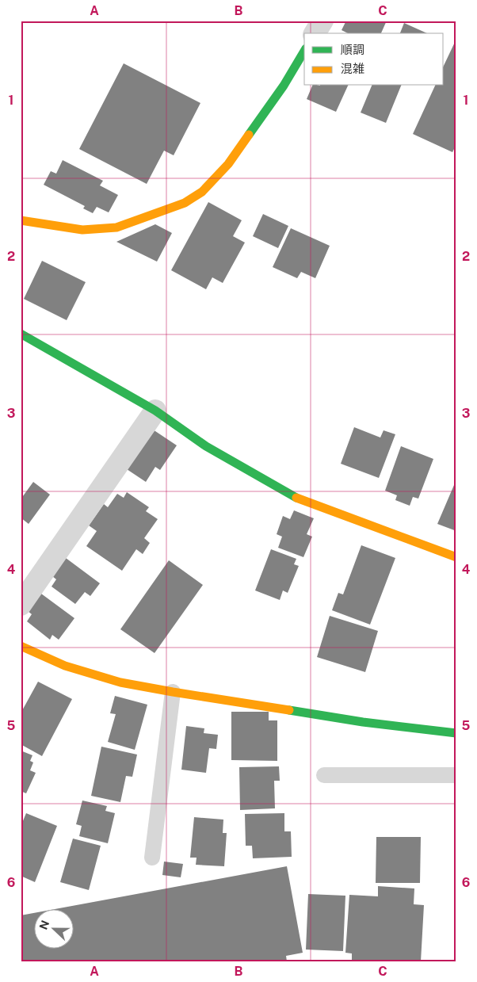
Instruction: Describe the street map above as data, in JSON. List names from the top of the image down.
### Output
{
  "legend": ["順調", "混雑"],
  "north": "left",
  "grid": {
    "columns": ["A", "B", "C"],
    "rows": [
      "1",
      "2",
      "3",
      "4",
      "5",
      "6"
    ]
  }
}
